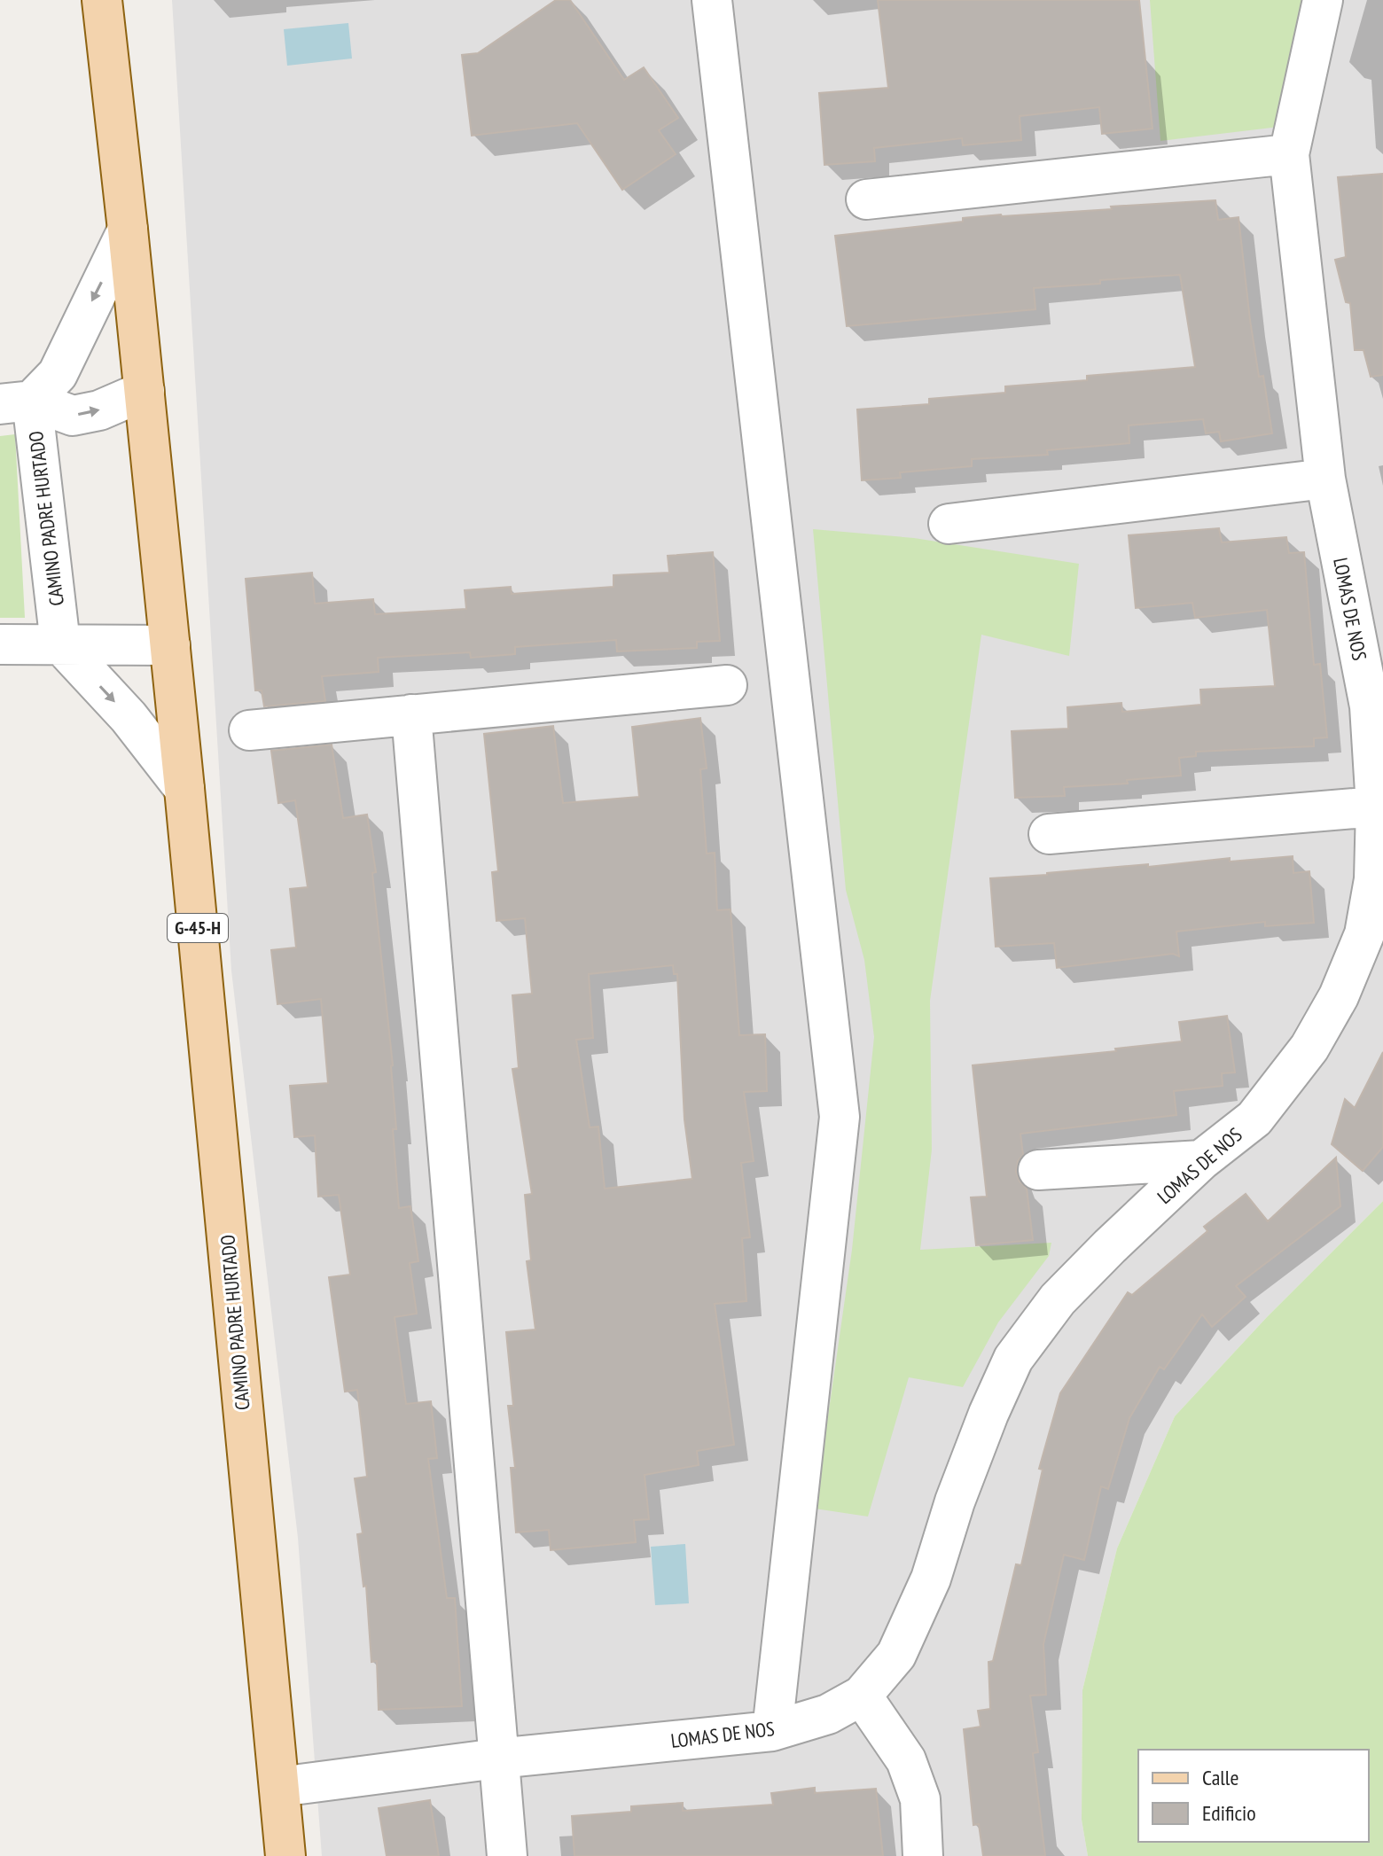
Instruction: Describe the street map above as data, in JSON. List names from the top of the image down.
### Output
{
  "streets": {
    "main road": ["CAMINO PADRE HURTADO", "G-45-H"],
    "street": ["LOMAS DE NOS"]
  },
  "crossings": [
    ["CAMINO PADRE HURTADO", "LOMAS DE NOS"]
  ],
  "legend": ["Calle", "Edificio"]
}
